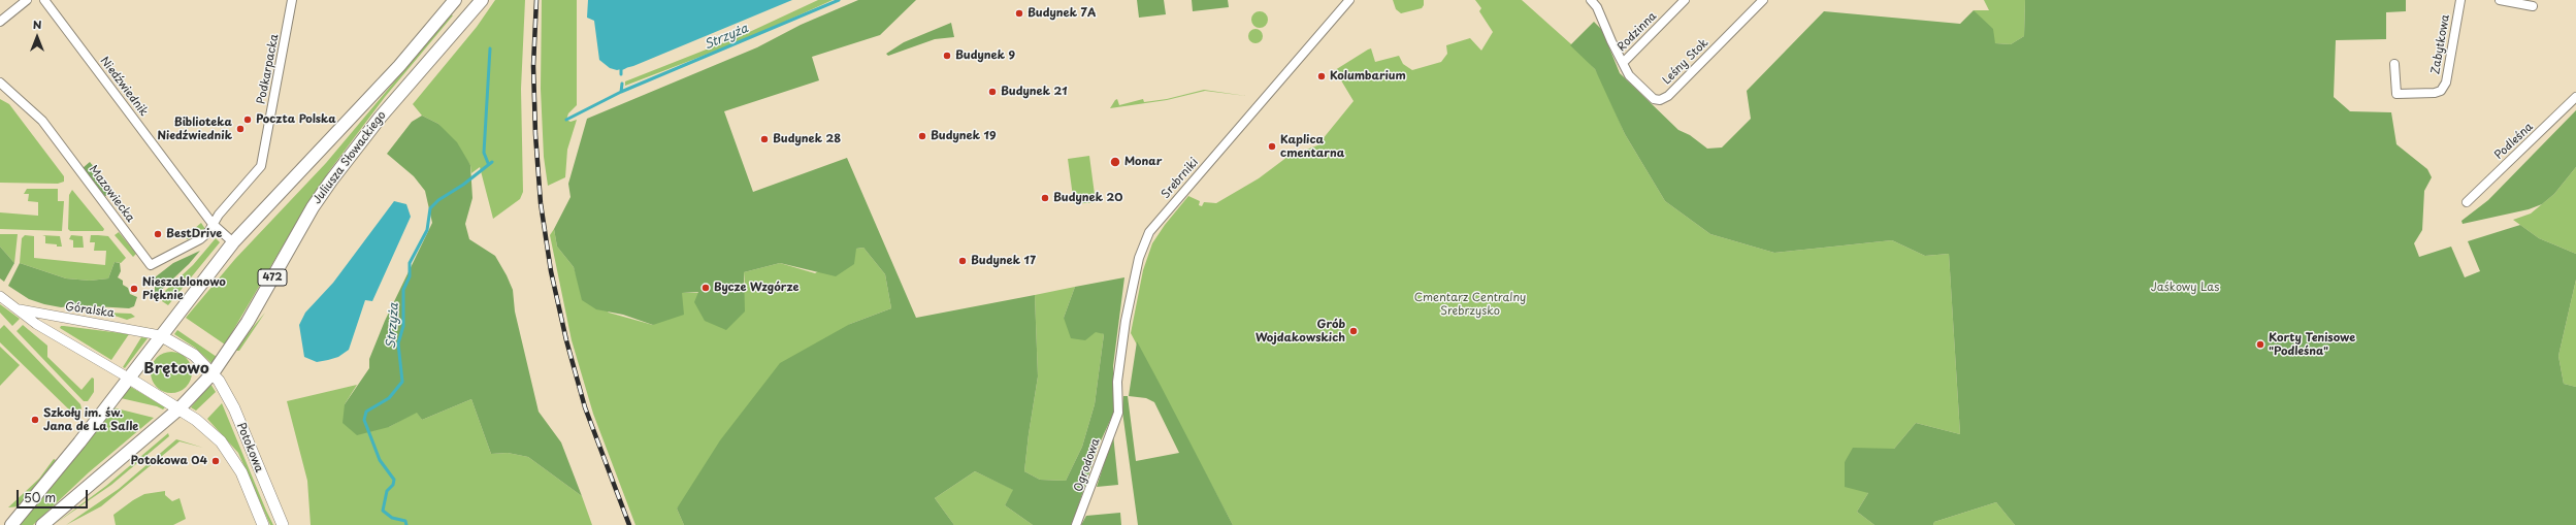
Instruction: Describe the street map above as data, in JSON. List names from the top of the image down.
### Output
{
  "streets": {
    "main road": ["Juliusza Słowackiego", "472", "Potokowa"],
    "street": [
      "Rodzinna",
      "Zabytkowa",
      "Leśny Stok",
      "Podkarpacka",
      "Niedźwiednik",
      "Podleśna",
      "Srebrniki",
      "Mazowiecka",
      "Góralska",
      "Ogrodowa"
    ]
  },
  "crossings": [
    ["Rodzinna", "Leśny Stok"],
    ["Podkarpacka", "Niedźwiednik"],
    ["Podkarpacka", "Mazowiecka"],
    ["Niedźwiednik", "Juliusza Słowackiego"],
    ["Niedźwiednik", "Mazowiecka"],
    ["Juliusza Słowackiego", "472"],
    ["Juliusza Słowackiego", "Góralska"],
    ["Juliusza Słowackiego", "Potokowa"],
    ["Srebrniki", "Ogrodowa"],
    ["472", "Potokowa"],
    ["Góralska", "Potokowa"]
  ],
  "districts": ["Brętowo"],
  "water": ["Strzyża"],
  "parks": ["Jaśkowy Las", "Cmentarz Centralny Srebrzysko"],
  "places": [
    "Budynek 7A",
    "Budynek 9",
    "Kolumbarium",
    "Budynek 21",
    "Poczta Polska",
    "Biblioteka Niedźwiednik",
    "Budynek 19",
    "Budynek 28",
    "Kaplica cmentarna",
    "Monar",
    "Budynek 20",
    "BestDrive",
    "Budynek 17",
    "Bycze Wzgórze",
    "Nieszablonowo Pięknie",
    "Grób Wojdakowskich",
    "Korty Tenisowe \"Podleśna\"",
    "Szkoły im. św. Jana de La Salle",
    "Potokowa 04"
  ],
  "scale_bar": "50 m",
  "north": "top"
}
